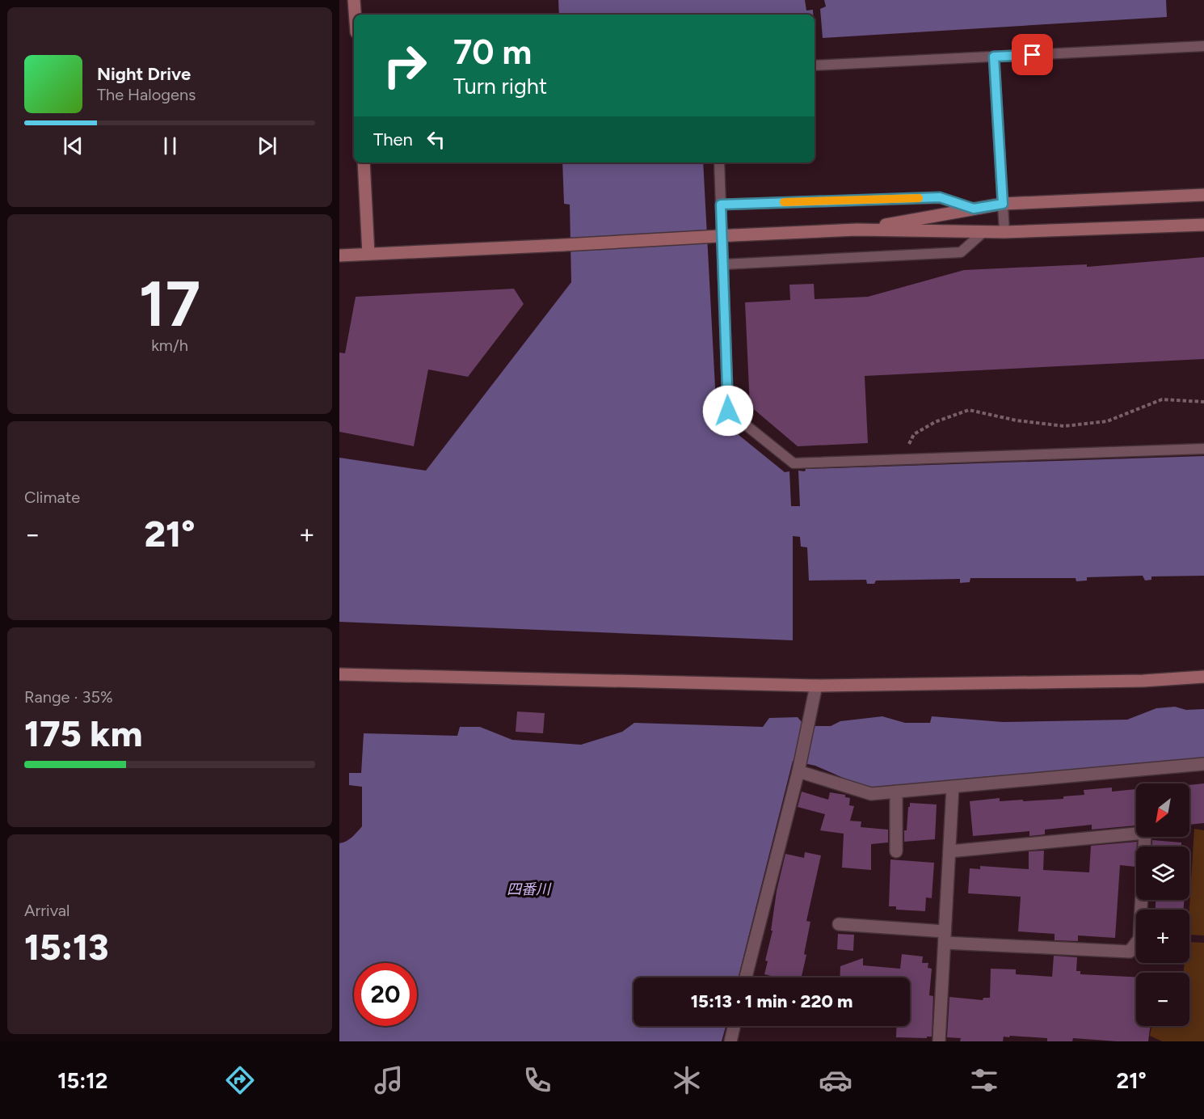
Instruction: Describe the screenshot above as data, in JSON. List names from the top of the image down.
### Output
{
  "water": ["四番川"],
  "north": "bottom left",
  "page": {
    "turn": ["70 m", "Turn right"],
    "song": ["Night Drive", "The Halogens"],
    "then": "Then",
    "tile": [
      ["17", "km/h"],
      "Climate",
      ["Range · 35%", "175 km"],
      ["Arrival", "15:13"]
    ],
    "heat": ["−", "21°", "+"],
    "map_buttons": ["+", "−"],
    "limit": "20",
    "trip": "15:13 · 1 min · 220 m",
    "tabs": ["15:12", "21°"]
  }
}
